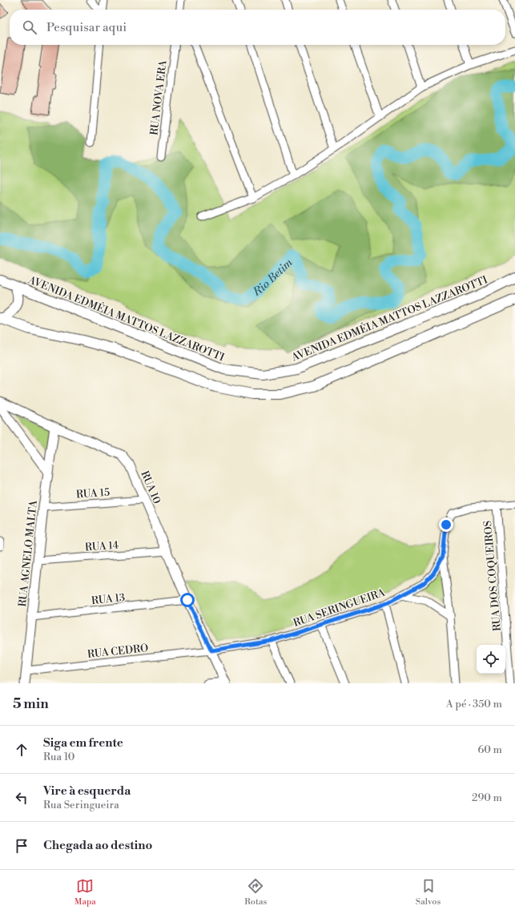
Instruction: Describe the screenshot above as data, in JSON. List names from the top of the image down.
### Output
{
  "streets": {
    "main road": ["AVENIDA EDMÉIA MATTOS LAZZAROTTI"],
    "street": [
      "RUA NOVA ERA",
      "RUA 10",
      "RUA 15",
      "RUA 14",
      "RUA AGNELO MALTA",
      "RUA DOS COQUEIROS",
      "RUA 13",
      "RUA SERINGUEIRA",
      "RUA CEDRO"
    ]
  },
  "crossings": [
    ["RUA 10", "RUA 15"],
    ["RUA 10", "RUA 14"],
    ["RUA 10", "RUA AGNELO MALTA"],
    ["RUA 10", "RUA 13"],
    ["RUA 10", "RUA SERINGUEIRA"],
    ["RUA 10", "RUA CEDRO"],
    ["RUA 15", "RUA AGNELO MALTA"],
    ["RUA 14", "RUA AGNELO MALTA"],
    ["RUA AGNELO MALTA", "RUA 13"],
    ["RUA AGNELO MALTA", "RUA CEDRO"],
    ["RUA DOS COQUEIROS", "RUA SERINGUEIRA"],
    ["RUA SERINGUEIRA", "RUA CEDRO"]
  ],
  "water": ["Rio Betim"],
  "page": {
    "search": "Pesquisar aqui",
    "heading": ["5 min", "A pé · 350 m"],
    "list": [
      ["Siga em frente", "Rua 10", "60 m"],
      ["Vire à esquerda", "Rua Seringueira", "290 m"],
      "Chegada ao destino"
    ],
    "nav": ["Mapa", "Rotas", "Salvos"]
  }
}
